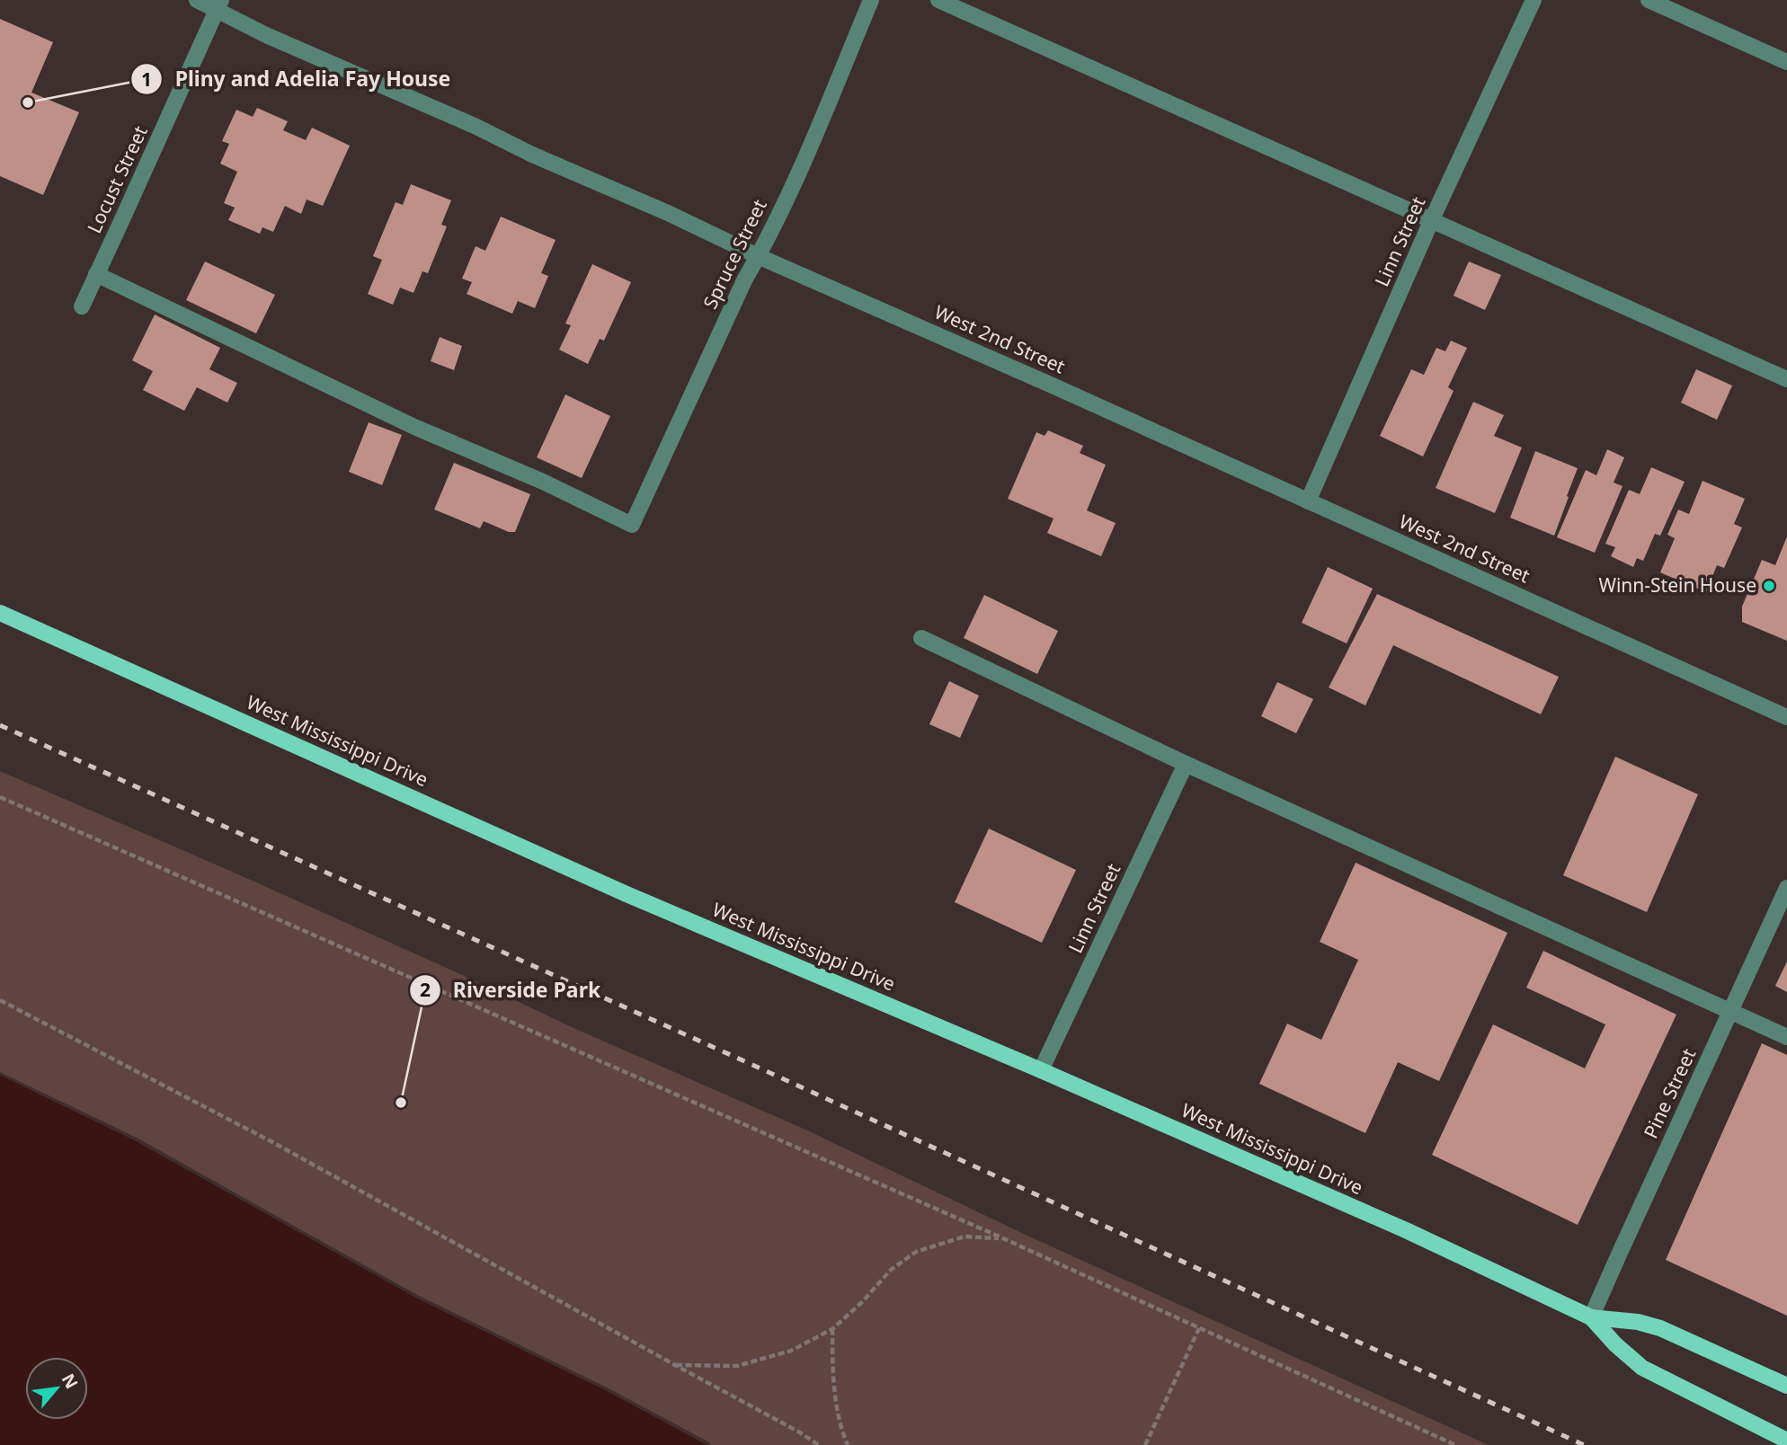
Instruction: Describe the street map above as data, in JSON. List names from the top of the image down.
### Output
{
  "streets": {
    "main road": ["West Mississippi Drive"],
    "street": [
      "Locust Street",
      "Linn Street",
      "Spruce Street",
      "West 2nd Street",
      "Pine Street"
    ]
  },
  "crossings": [
    ["Locust Street", "Spruce Street"],
    ["Locust Street", "West 2nd Street"],
    ["Linn Street", "West 2nd Street"],
    ["Linn Street", "West Mississippi Drive"],
    ["Spruce Street", "West 2nd Street"],
    ["West Mississippi Drive", "Pine Street"]
  ],
  "places": ["Pliny and Adelia Fay House", "Winn-Stein House", "Riverside Park"],
  "north": "top right"
}
